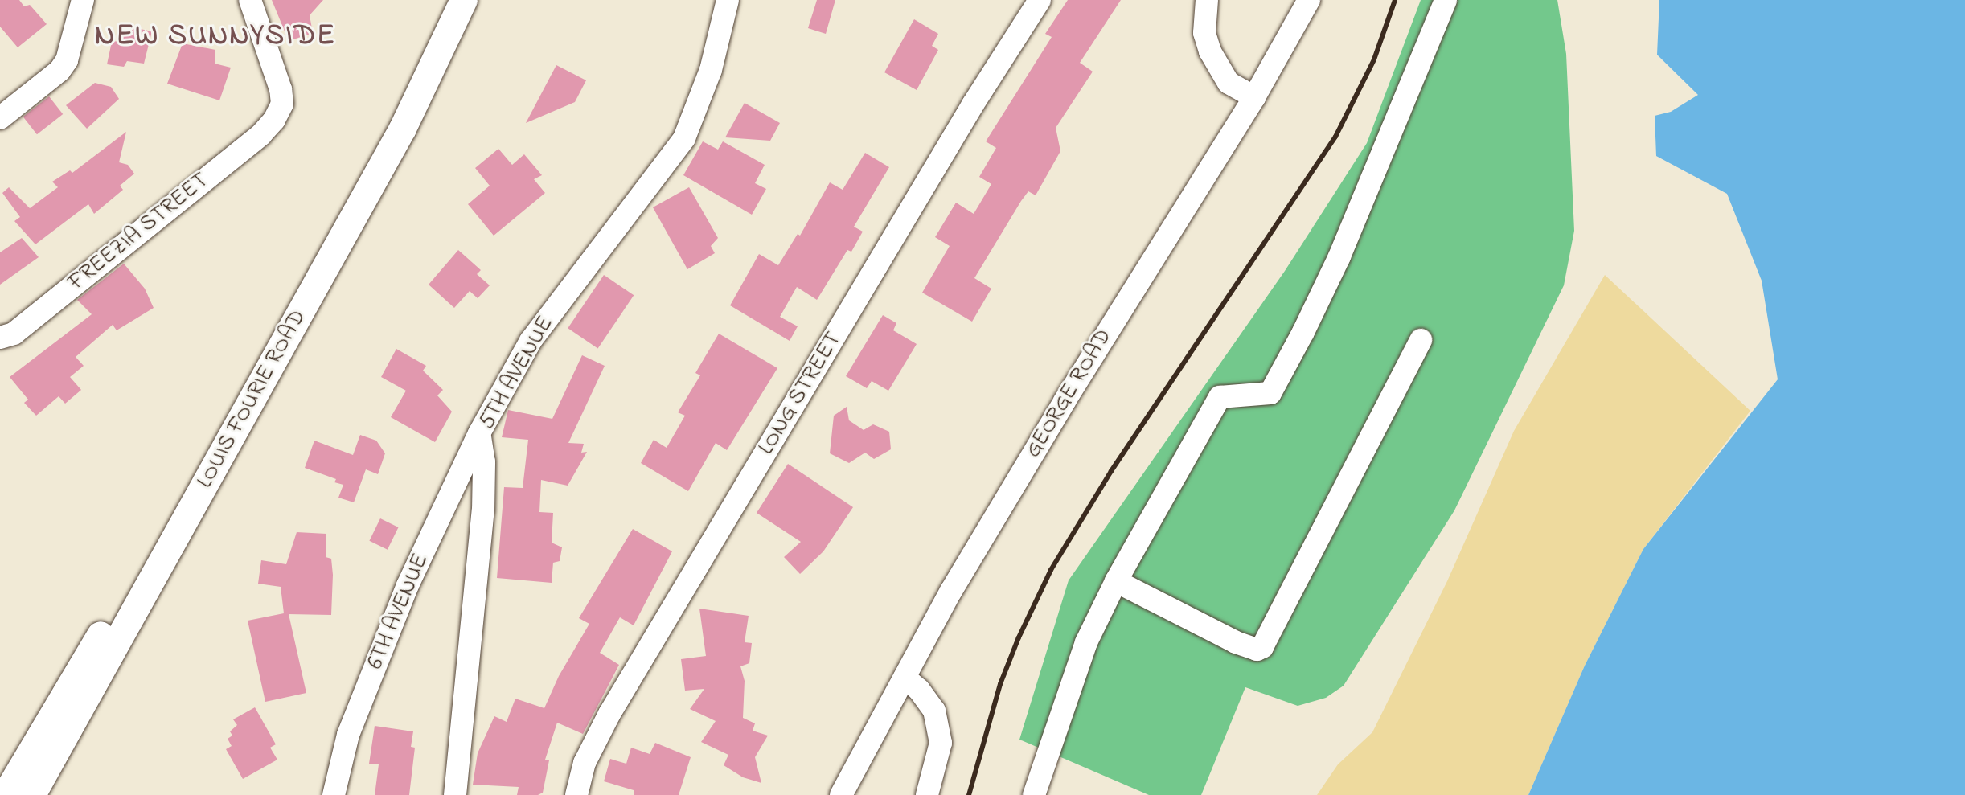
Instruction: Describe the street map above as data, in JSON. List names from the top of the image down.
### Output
{
  "streets": {
    "main road": ["LOUIS FOURIE ROAD"],
    "street": [
      "FREEZIA STREET",
      "5TH AVENUE",
      "LONG STREET",
      "GEORGE ROAD",
      "6TH AVENUE"
    ]
  },
  "crossings": [
    ["5TH AVENUE", "6TH AVENUE"]
  ],
  "districts": ["NEW SUNNYSIDE"]
}
